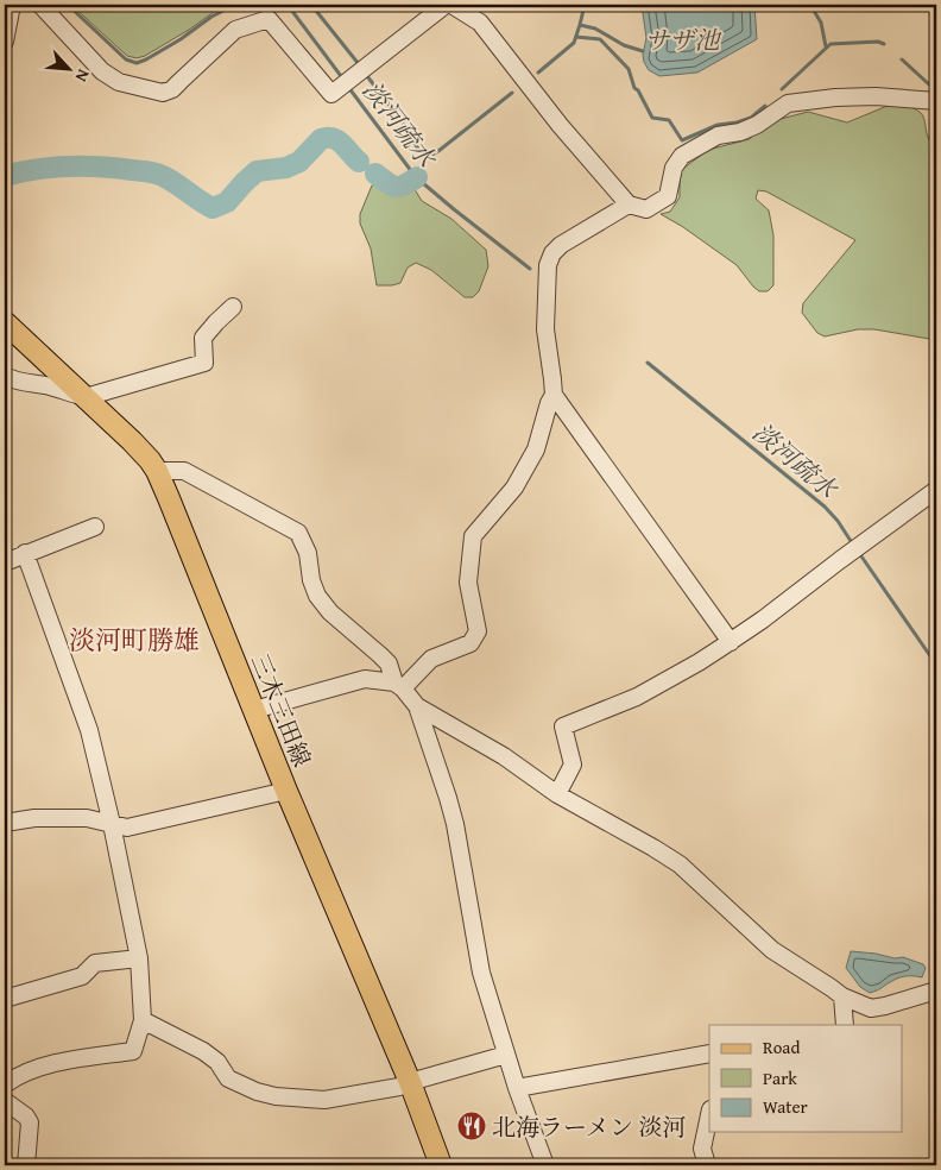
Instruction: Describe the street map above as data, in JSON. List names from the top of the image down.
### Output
{
  "streets": {
    "main road": ["三木三田線"]
  },
  "districts": ["淡河町勝雄"],
  "water": ["サザ池", "淡河疏水"],
  "places": {
    "restaurant": ["北海ラーメン 淡河"]
  },
  "legend": ["Road", "Park", "Water"],
  "north": "bottom right"
}
